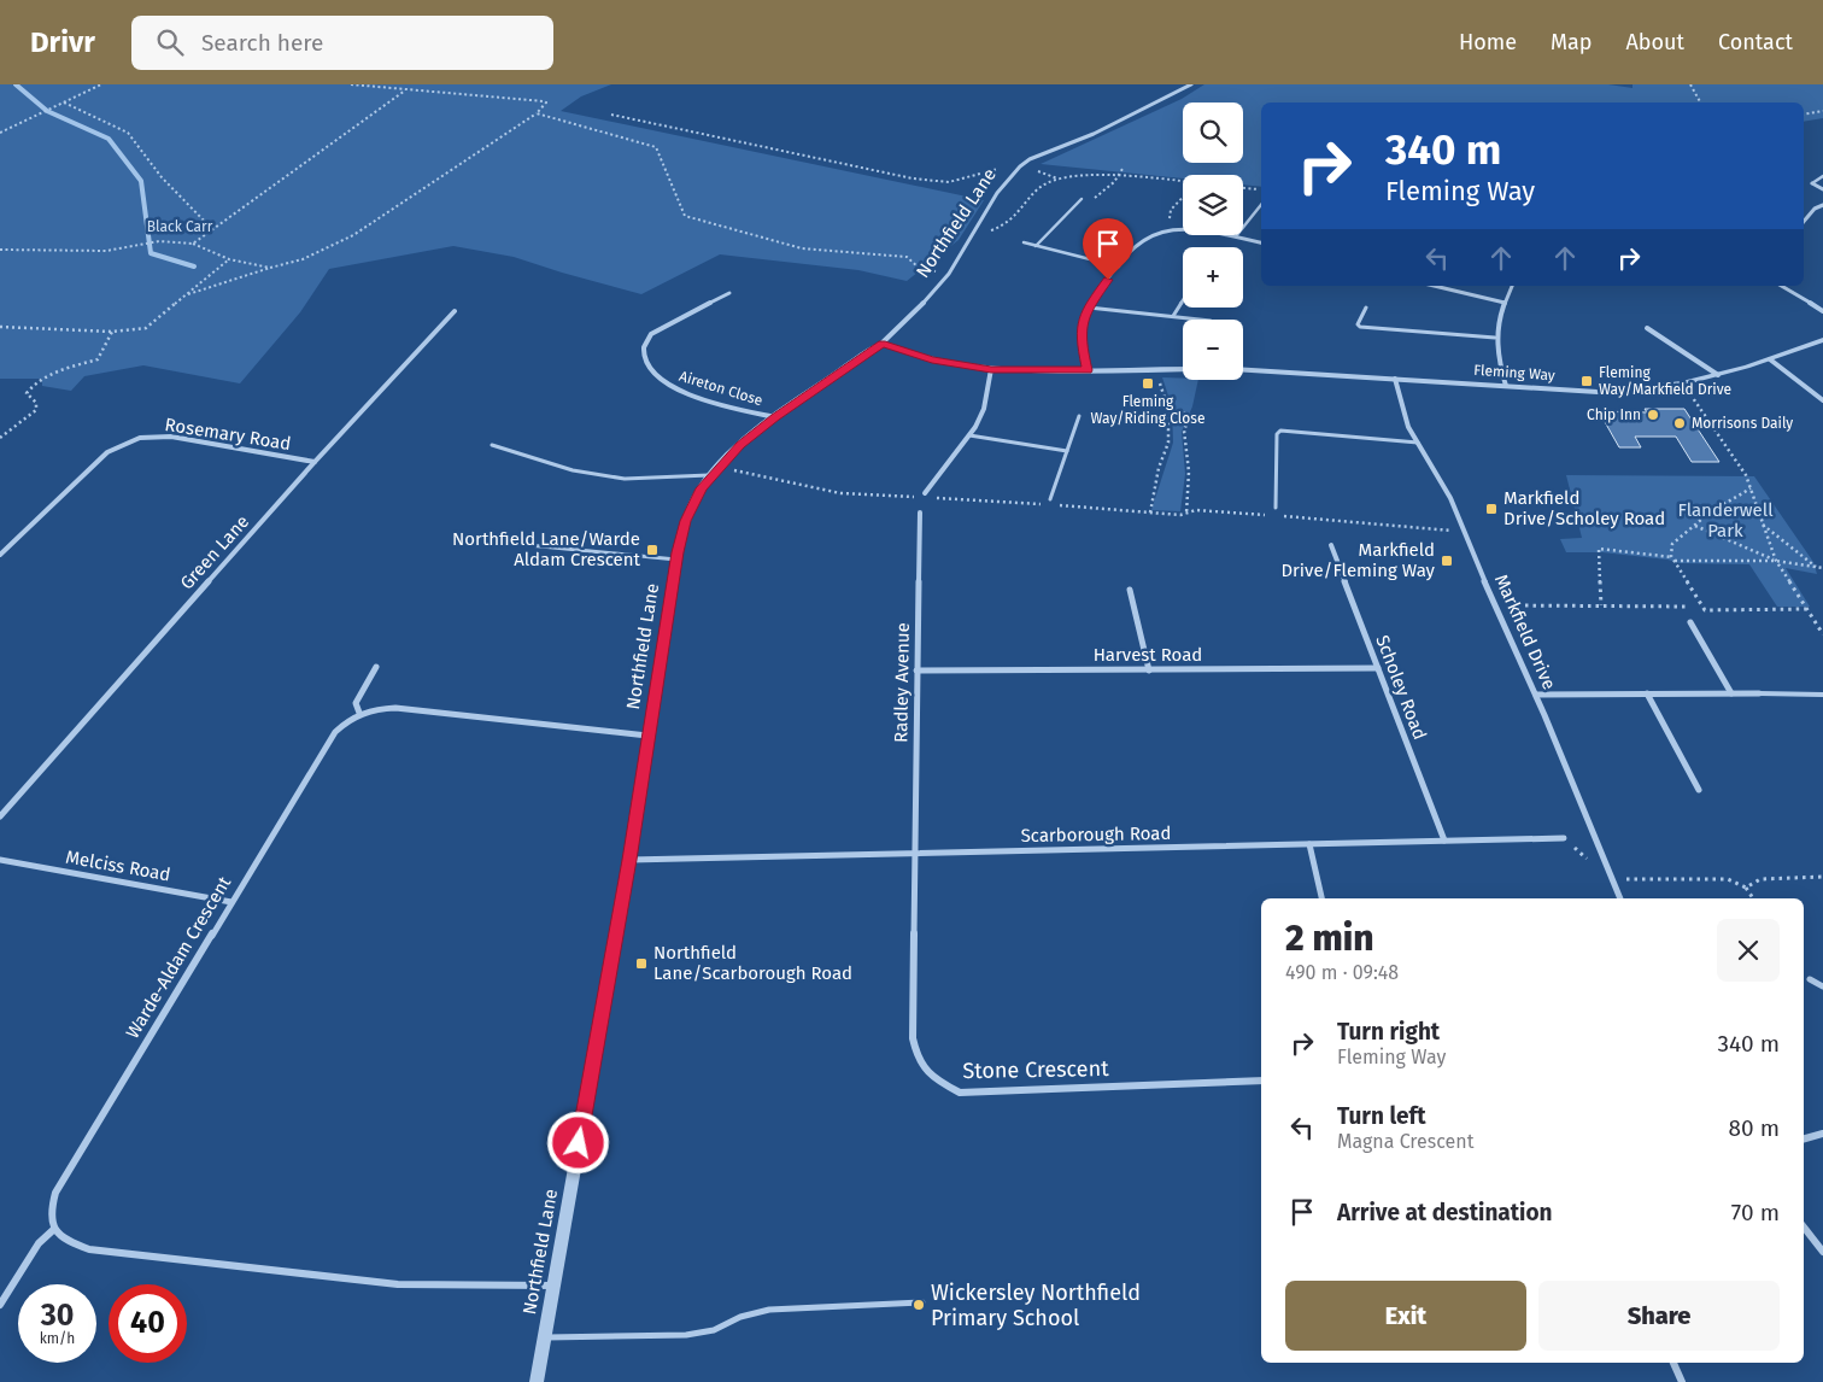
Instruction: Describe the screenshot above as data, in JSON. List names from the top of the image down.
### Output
{
  "streets": {
    "street": [
      "Northfield Lane",
      "Fleming Way",
      "Aireton Close",
      "Rosemary Road",
      "Green Lane",
      "Markfield Drive",
      "Harvest Road",
      "Radley Avenue",
      "Scholey Road",
      "Scarborough Road",
      "Melciss Road",
      "Warde-Aldam Crescent",
      "Stone Crescent"
    ]
  },
  "crossings": [
    ["Northfield Lane", "Aireton Close"],
    ["Northfield Lane", "Scarborough Road"],
    ["Northfield Lane", "Warde-Aldam Crescent"],
    ["Fleming Way", "Markfield Drive"],
    ["Rosemary Road", "Green Lane"],
    ["Harvest Road", "Radley Avenue"],
    ["Harvest Road", "Scholey Road"],
    ["Radley Avenue", "Scarborough Road"],
    ["Radley Avenue", "Stone Crescent"],
    ["Scholey Road", "Scarborough Road"],
    ["Scarborough Road", "Stone Crescent"],
    ["Melciss Road", "Warde-Aldam Crescent"]
  ],
  "parks": ["Black Carr", "Flanderwell Park"],
  "places": {
    "transit": [
      "Fleming Way/Markfield Drive",
      "Fleming Way/Riding Close",
      "Markfield Drive/Scholey Road",
      "Northfield Lane/Warde Aldam Crescent",
      "Markfield Drive/Fleming Way",
      "Northfield Lane/Scarborough Road"
    ],
    "other": ["Chip Inn", "Morrisons Daily", "Wickersley Northfield Primary School"]
  },
  "page": {
    "header": "Drivr",
    "search": "Search here",
    "nav": [
      "Home",
      "Map",
      "About",
      "Contact"
    ],
    "map_buttons": ["+", "−"],
    "turn": ["340 m", "Fleming Way"],
    "heading": ["2 min", "490 m · 09:48"],
    "list": [
      {
        "name": "Turn right",
        "note": "Fleming Way",
        "value": "340 m"
      },
      {
        "name": "Turn left",
        "note": "Magna Crescent",
        "value": "80 m"
      },
      {
        "name": "Arrive at destination",
        "value": "70 m"
      }
    ],
    "buttons": ["Exit", "Share"],
    "speed": "30 km/h",
    "limit": "40"
  }
}
